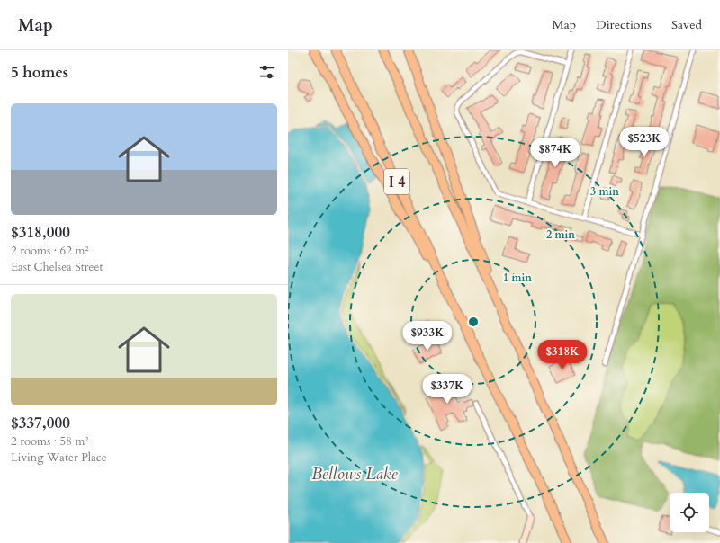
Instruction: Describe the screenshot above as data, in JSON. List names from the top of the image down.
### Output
{
  "streets": {
    "highway": ["I 4"]
  },
  "water": ["Bellows Lake"],
  "page": {
    "header": "Map",
    "nav": ["Map", "Directions", "Saved"],
    "heading": "5 homes",
    "list": [
      {
        "name": "$318,000",
        "note": "2 rooms · 62 m² · East Chelsea Street"
      },
      {
        "name": "$337,000",
        "note": "2 rooms · 58 m² · Living Water Place"
      }
    ],
    "price": [
      "$523K",
      "$874K",
      "$933K",
      "$318K",
      "$337K"
    ]
  },
  "rings": ["3 min", "2 min", "1 min"]
}
